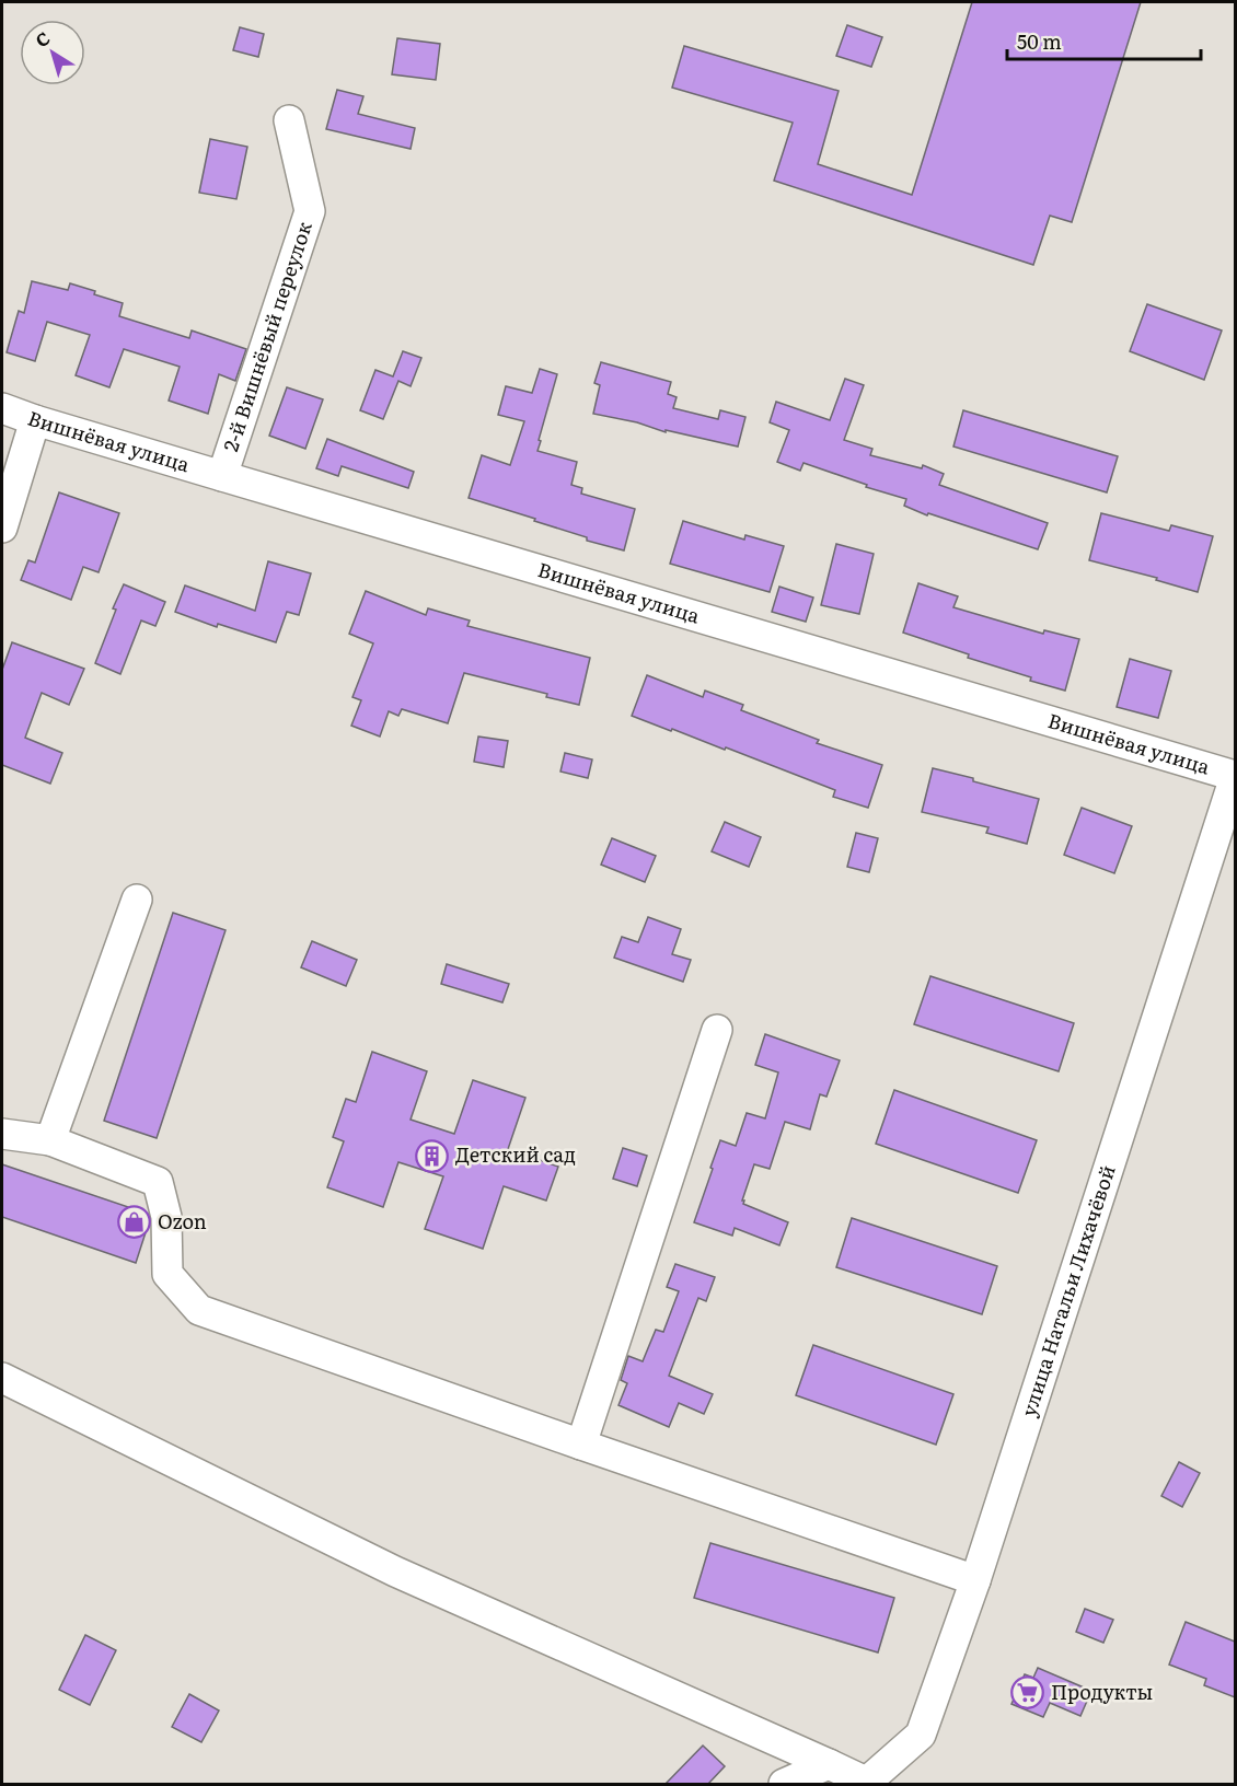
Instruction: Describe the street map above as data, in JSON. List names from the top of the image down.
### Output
{
  "streets": {
    "street": ["2-й Вишнёвый переулок", "Вишнёвая улица", "улица Натальи Лихачёвой"]
  },
  "crossings": [
    ["2-й Вишнёвый переулок", "Вишнёвая улица"],
    ["Вишнёвая улица", "улица Натальи Лихачёвой"]
  ],
  "places": {
    "building": ["Детский сад"],
    "shop": ["Ozon"],
    "supermarket": ["Продукты"]
  },
  "scale_bar": "50 m",
  "north": "top left"
}
